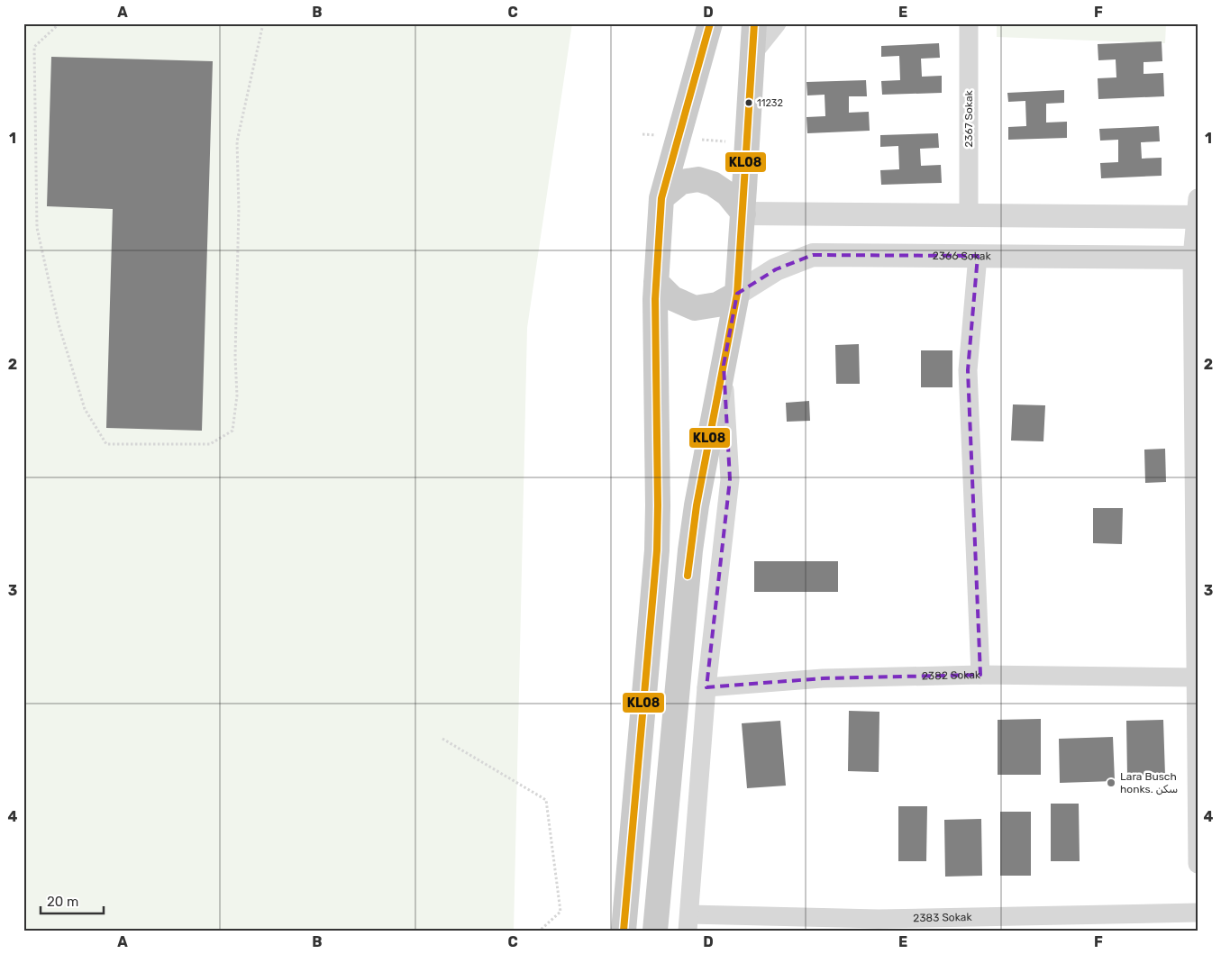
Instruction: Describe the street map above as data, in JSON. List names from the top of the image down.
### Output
{
  "streets": {
    "street": [
      "2367 Sokak",
      "2366 Sokak",
      "2382 Sokak",
      "2383 Sokak"
    ]
  },
  "places": ["11232", "Lara Busch honks. سكن"],
  "lines": ["transit line KL08"],
  "scale_bar": "20 m",
  "grid": {
    "columns": [
      "A",
      "B",
      "C",
      "D",
      "E",
      "F"
    ],
    "rows": [
      "1",
      "2",
      "3",
      "4"
    ]
  }
}
